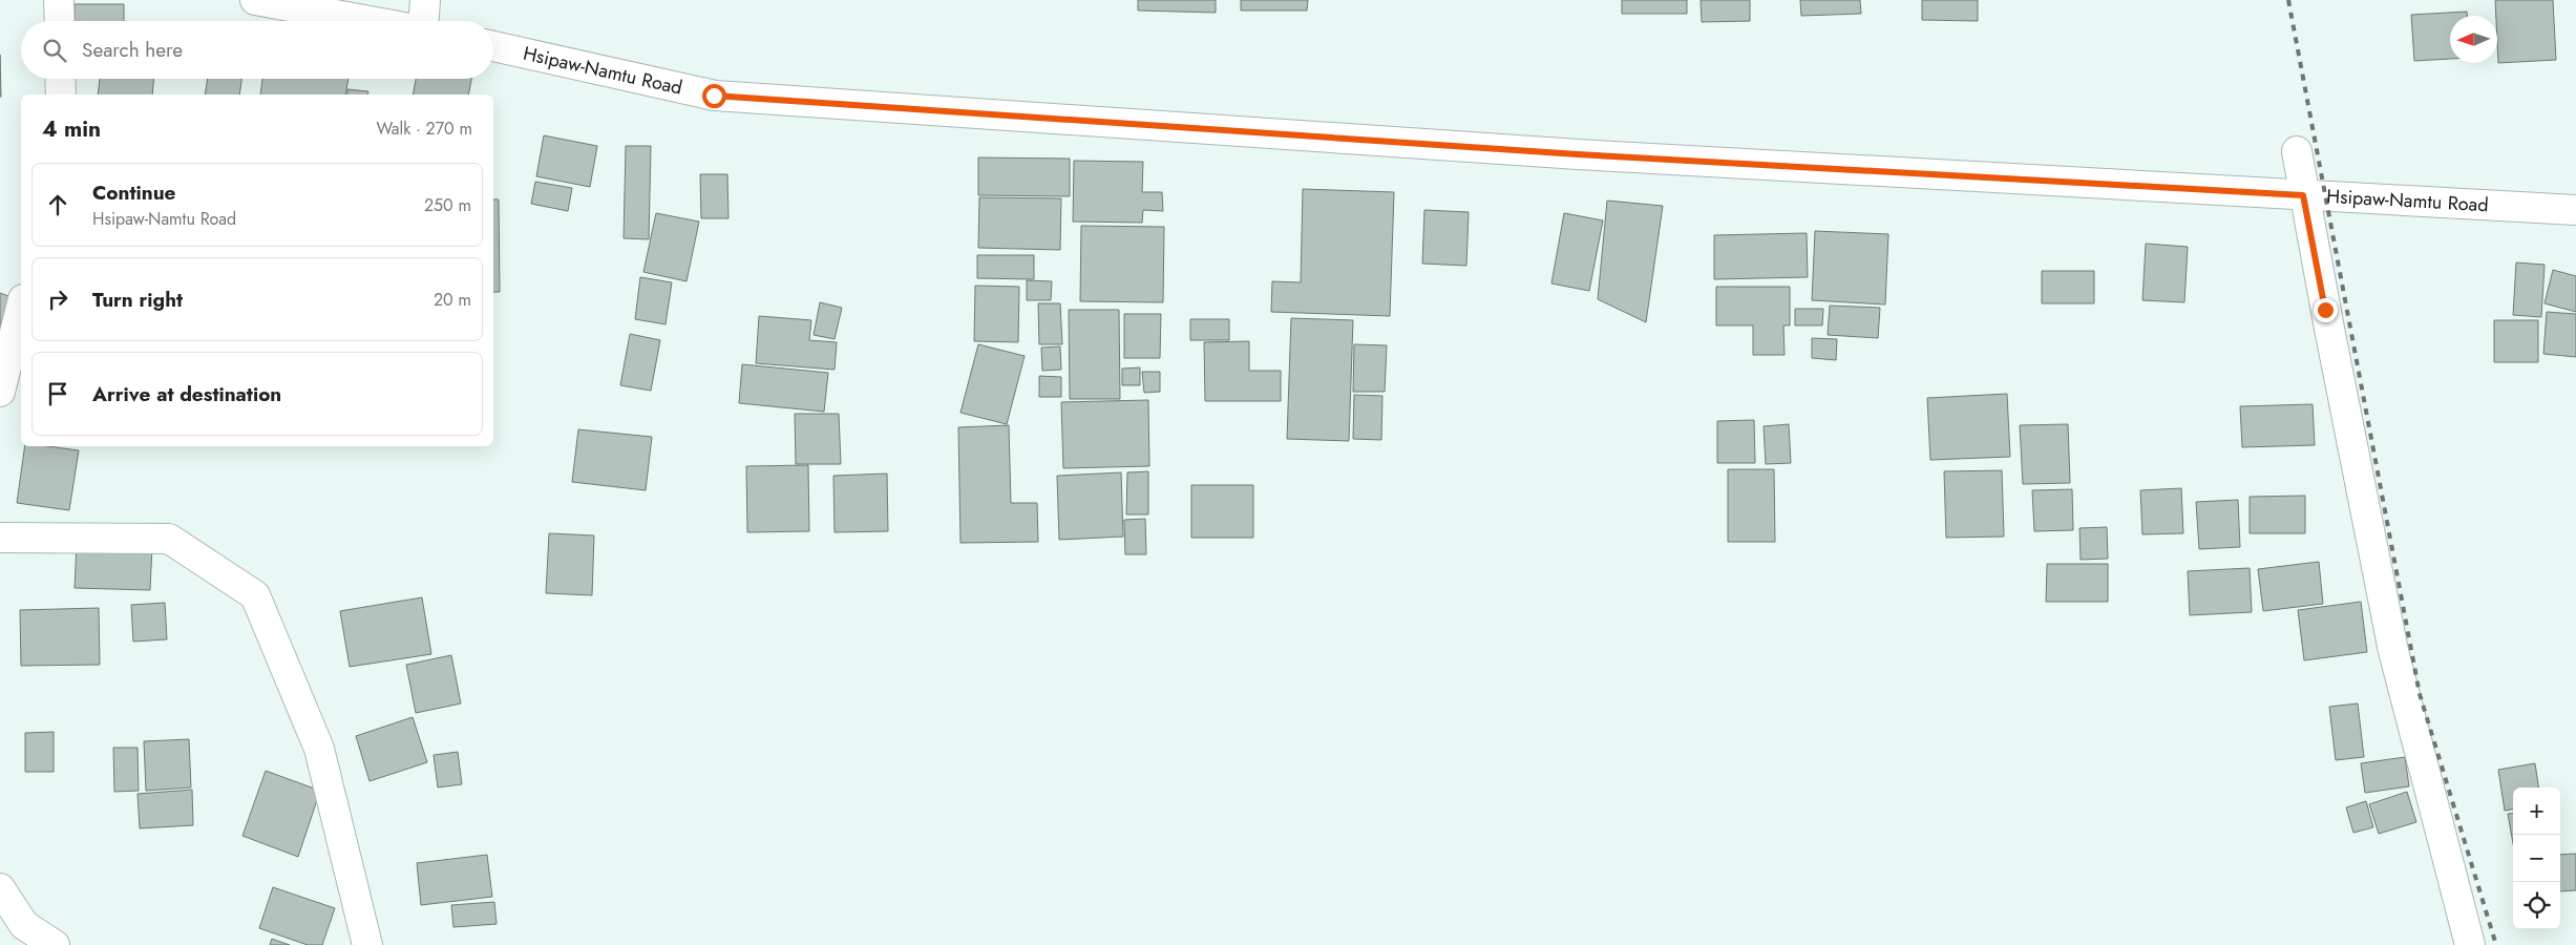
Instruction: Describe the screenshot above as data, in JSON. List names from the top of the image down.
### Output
{
  "streets": {
    "main road": ["Hsipaw-Namtu Road"]
  },
  "north": "left",
  "page": {
    "search": "Search here",
    "heading": ["4 min", "Walk · 270 m"],
    "list": [
      ["Continue", "Hsipaw-Namtu Road", "250 m"],
      ["Turn right", "20 m"],
      "Arrive at destination"
    ],
    "map_buttons": ["+", "−"]
  }
}
